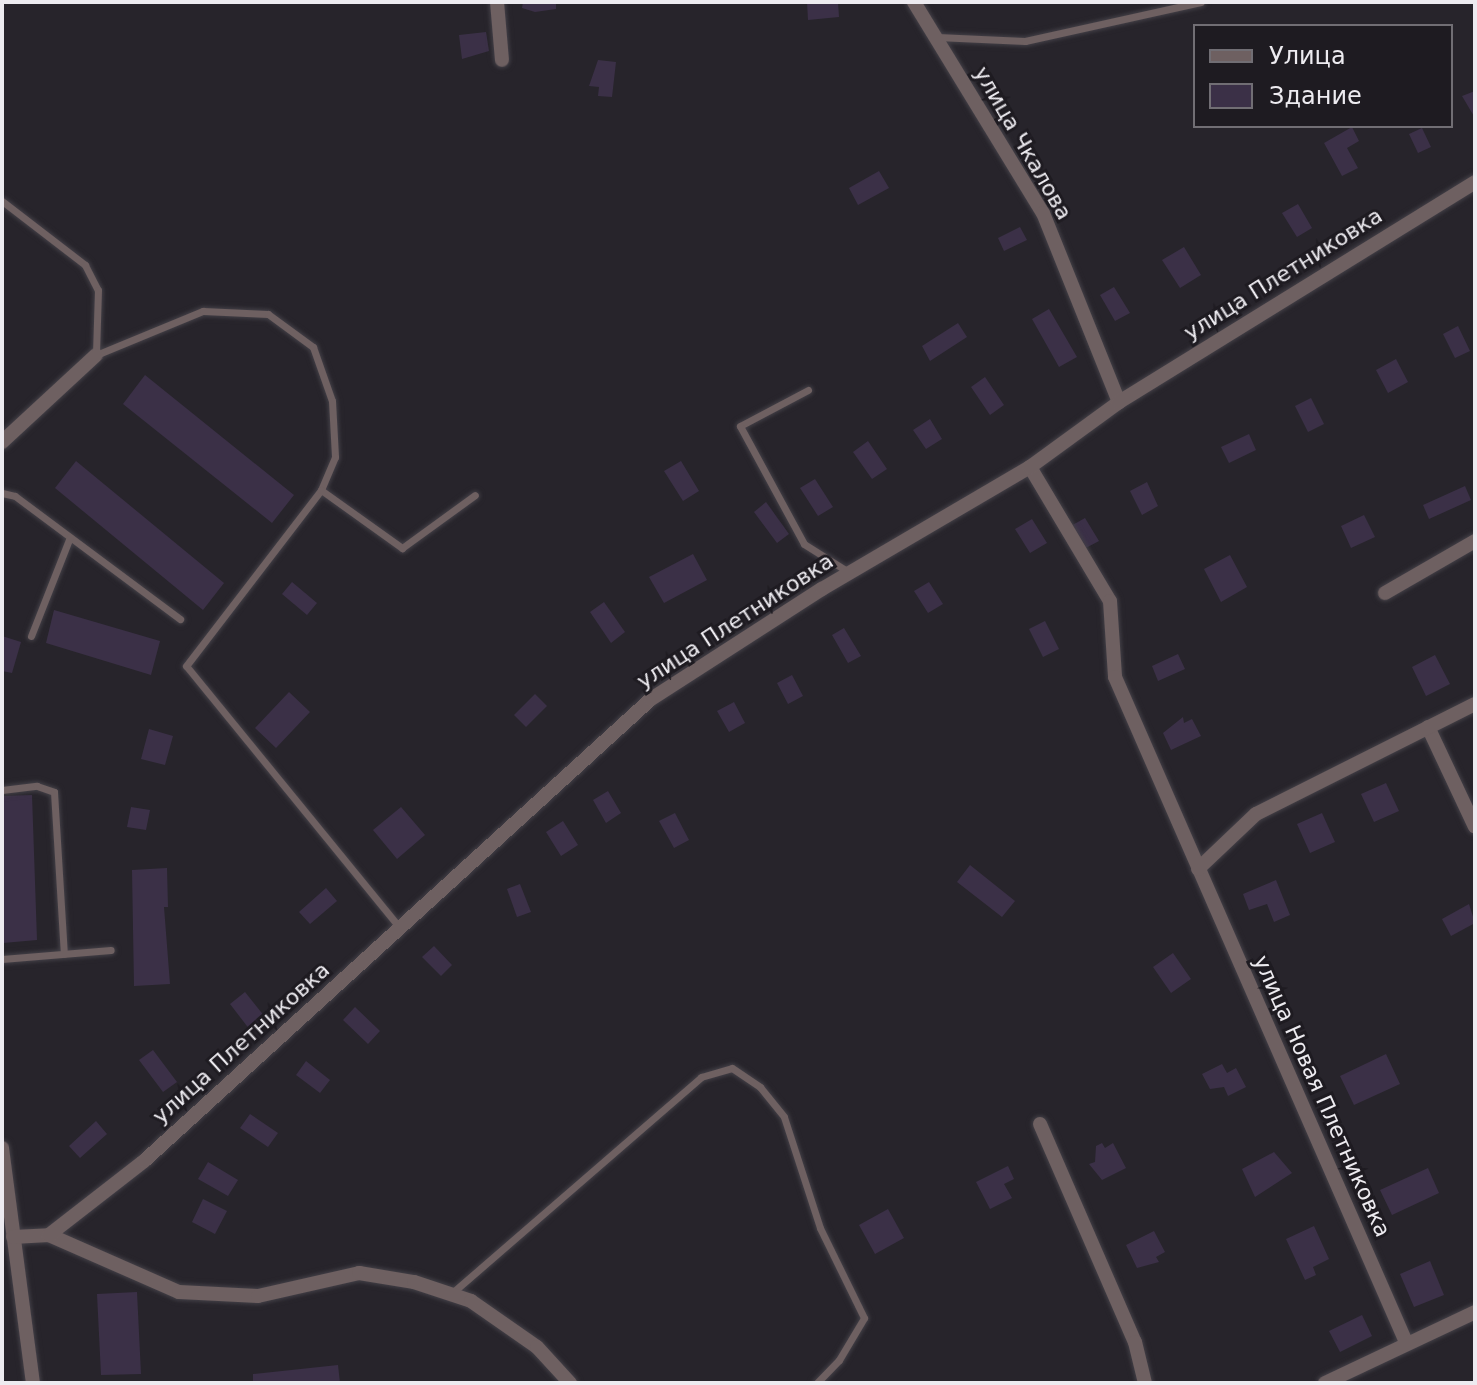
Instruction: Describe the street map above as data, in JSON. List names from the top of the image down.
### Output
{
  "streets": {
    "street": ["улица Чкалова", "улица Плетниковка", "улица Новая Плетниковка"]
  },
  "crossings": [
    ["улица Чкалова", "улица Плетниковка"],
    ["улица Плетниковка", "улица Новая Плетниковка"]
  ],
  "legend": ["Улица", "Здание"]
}
